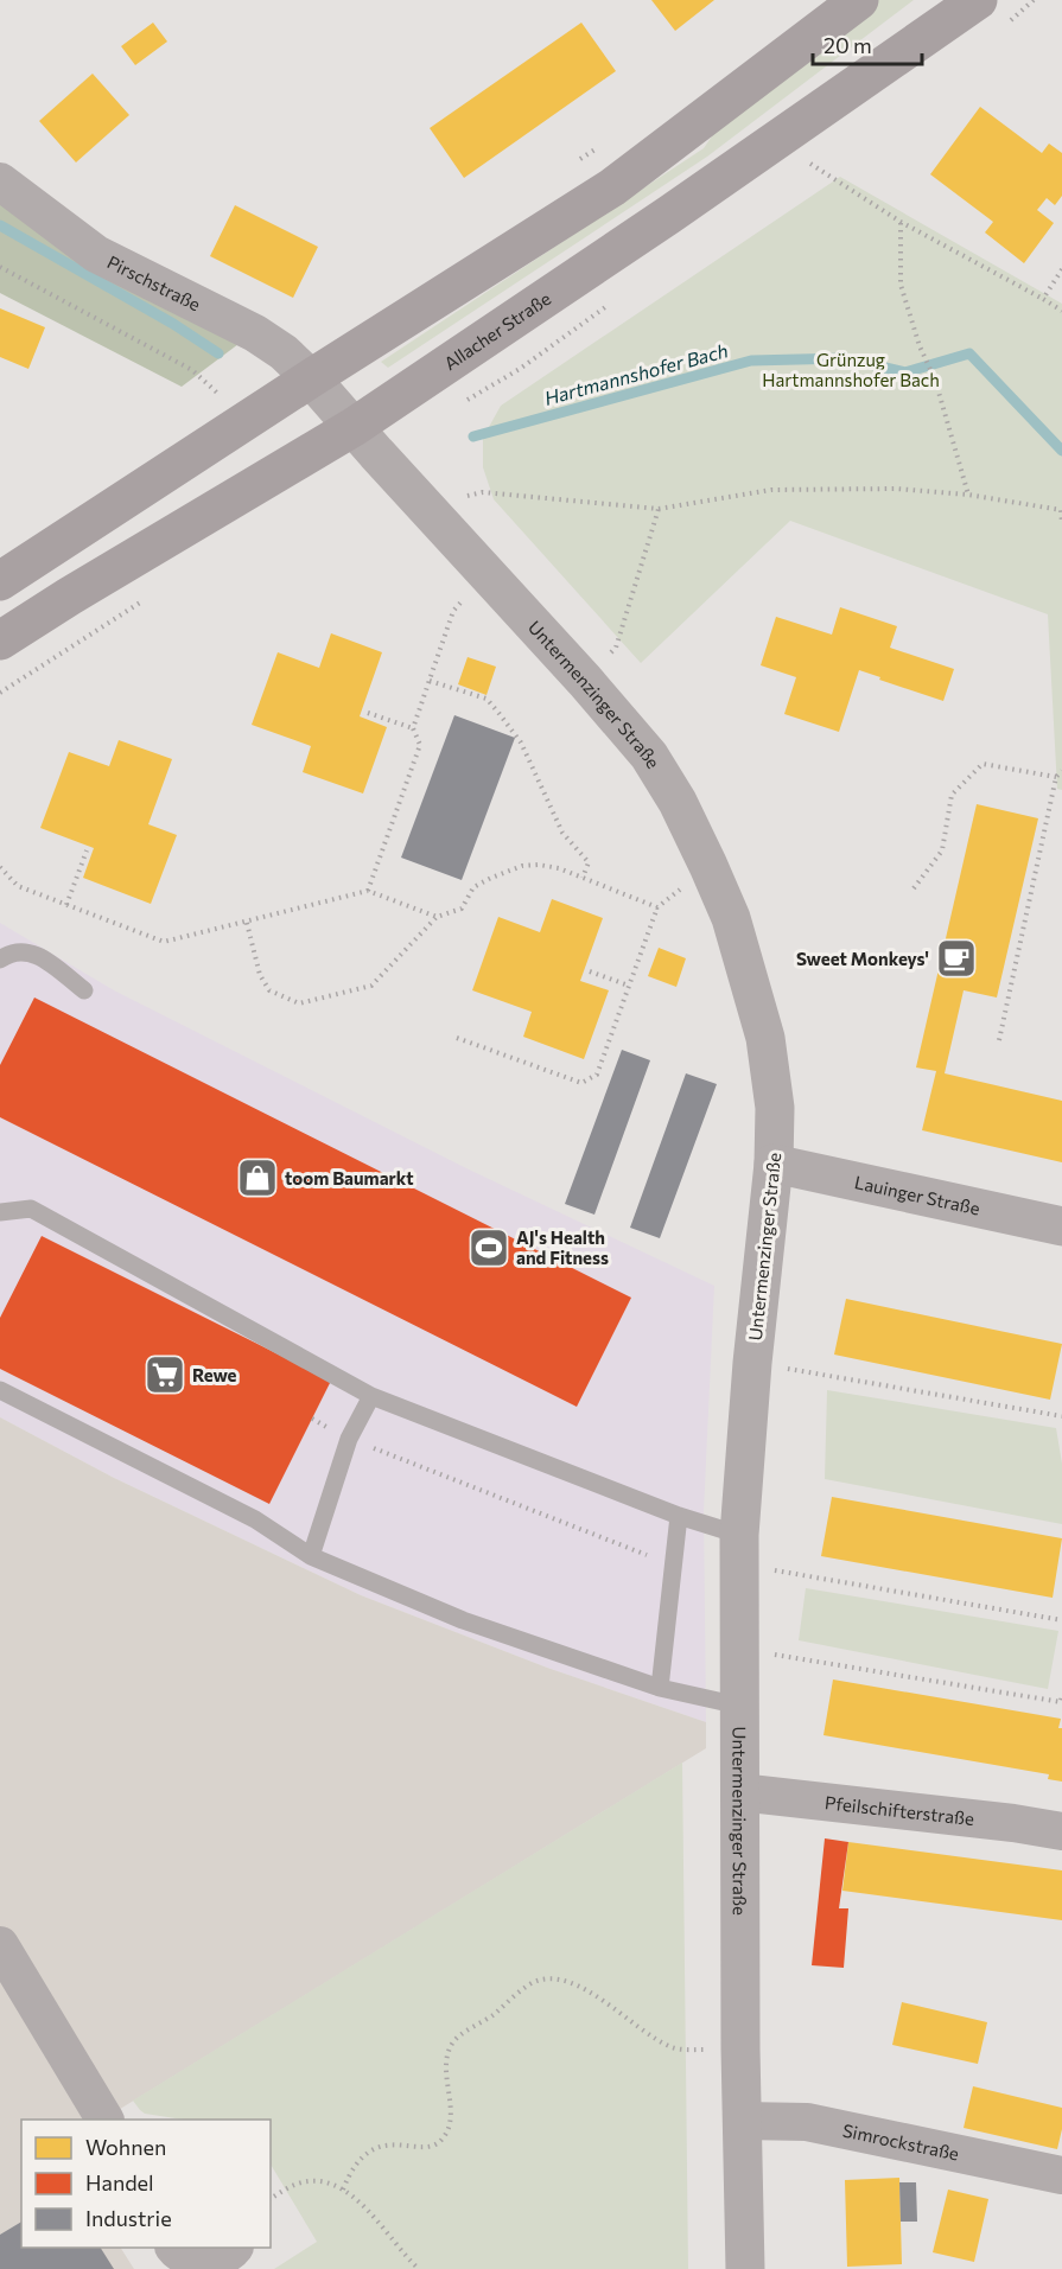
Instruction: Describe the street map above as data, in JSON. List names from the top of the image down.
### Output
{
  "streets": {
    "main road": ["Allacher Straße"],
    "street": [
      "Pirschstraße",
      "Untermenzinger Straße",
      "Lauinger Straße",
      "Pfeilschifterstraße",
      "Simrockstraße"
    ]
  },
  "crossings": [
    ["Pirschstraße", "Untermenzinger Straße"],
    ["Allacher Straße", "Untermenzinger Straße"],
    ["Untermenzinger Straße", "Lauinger Straße"],
    ["Untermenzinger Straße", "Pfeilschifterstraße"],
    ["Untermenzinger Straße", "Simrockstraße"]
  ],
  "water": ["Hartmannshofer Bach"],
  "parks": ["Grünzug Hartmannshofer Bach"],
  "places": {
    "cafe": ["Sweet Monkeys'"],
    "shop": ["toom Baumarkt"],
    "sports": ["AJ's Health and Fitness"],
    "supermarket": ["Rewe"]
  },
  "legend": ["Wohnen", "Handel", "Industrie"],
  "scale_bar": "20 m"
}
